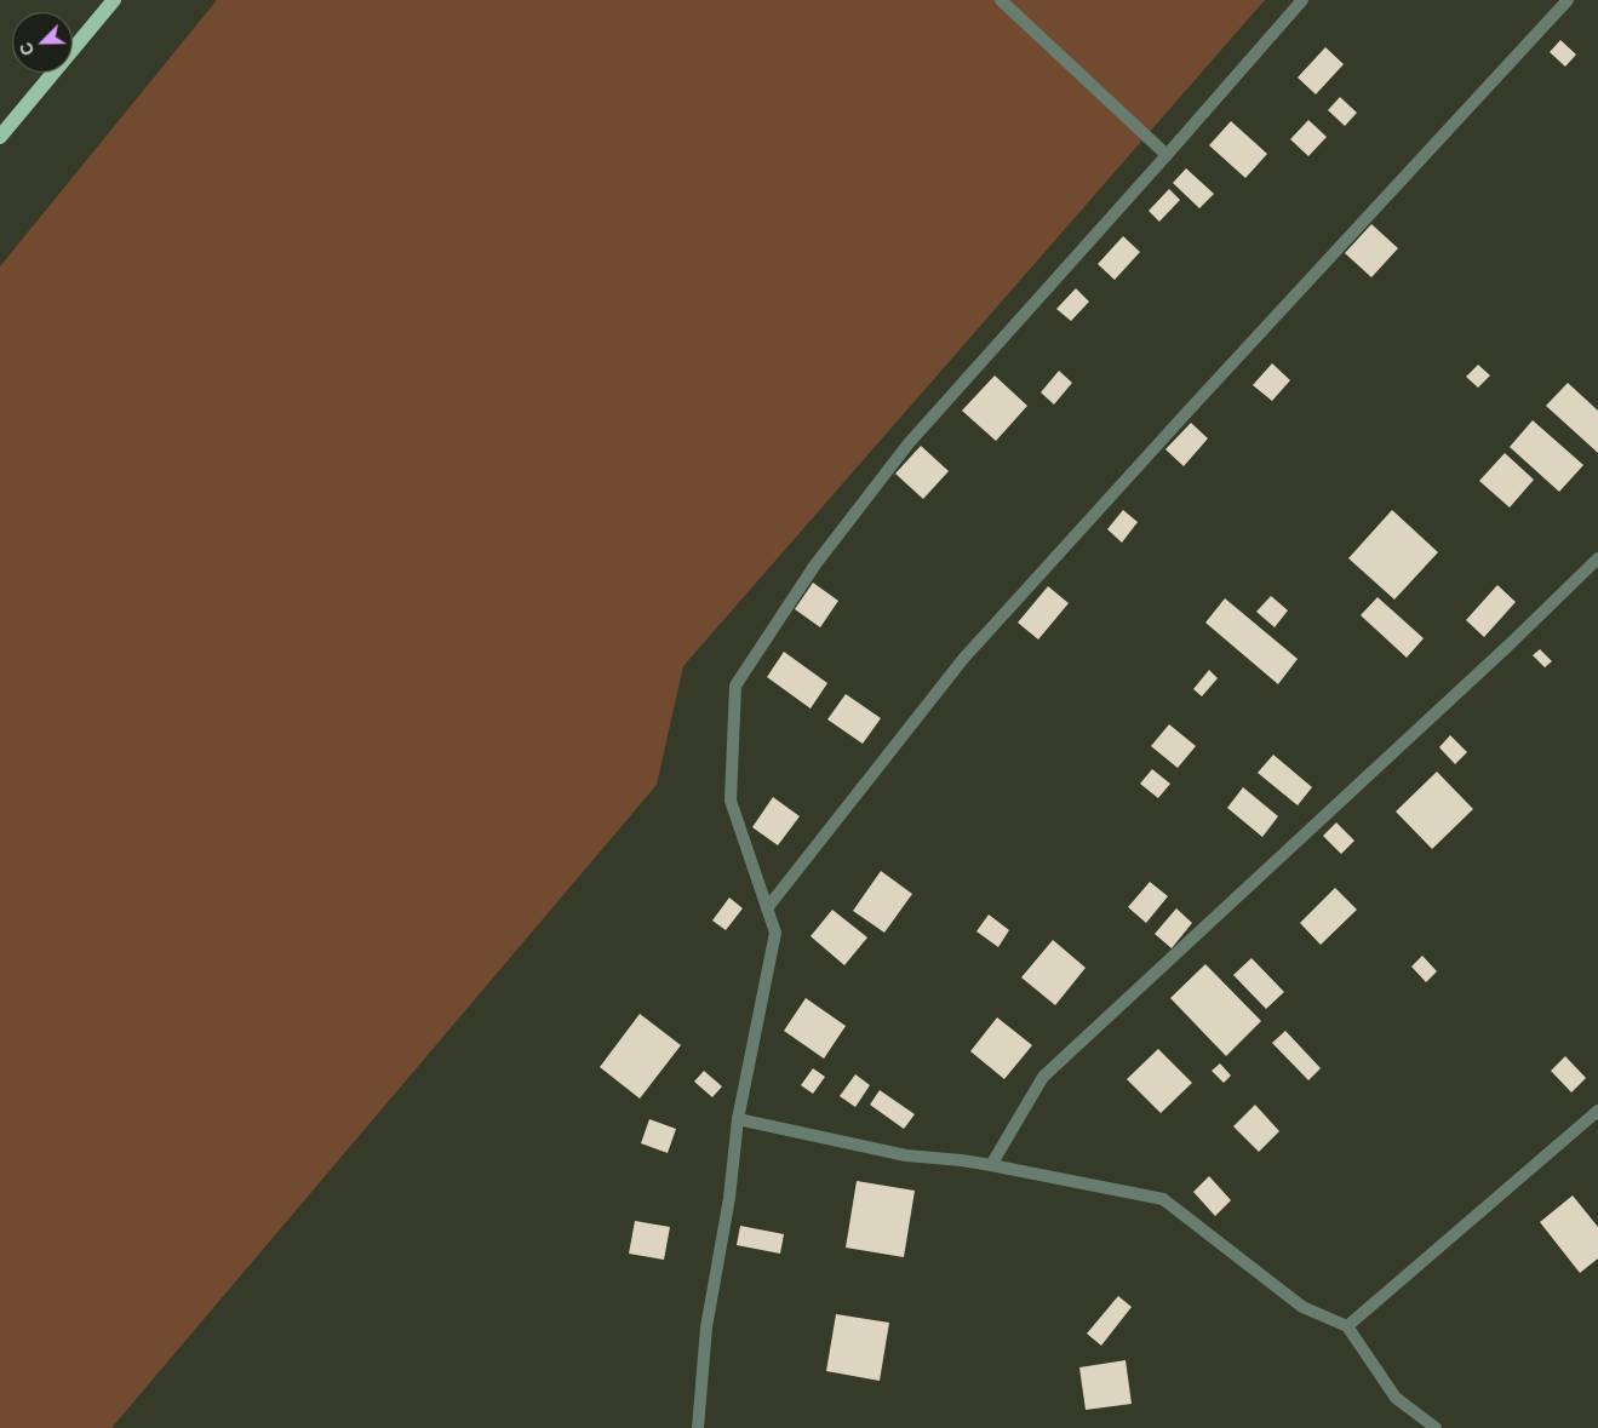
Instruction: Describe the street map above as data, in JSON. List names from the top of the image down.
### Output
{
  "north": "bottom left"
}
